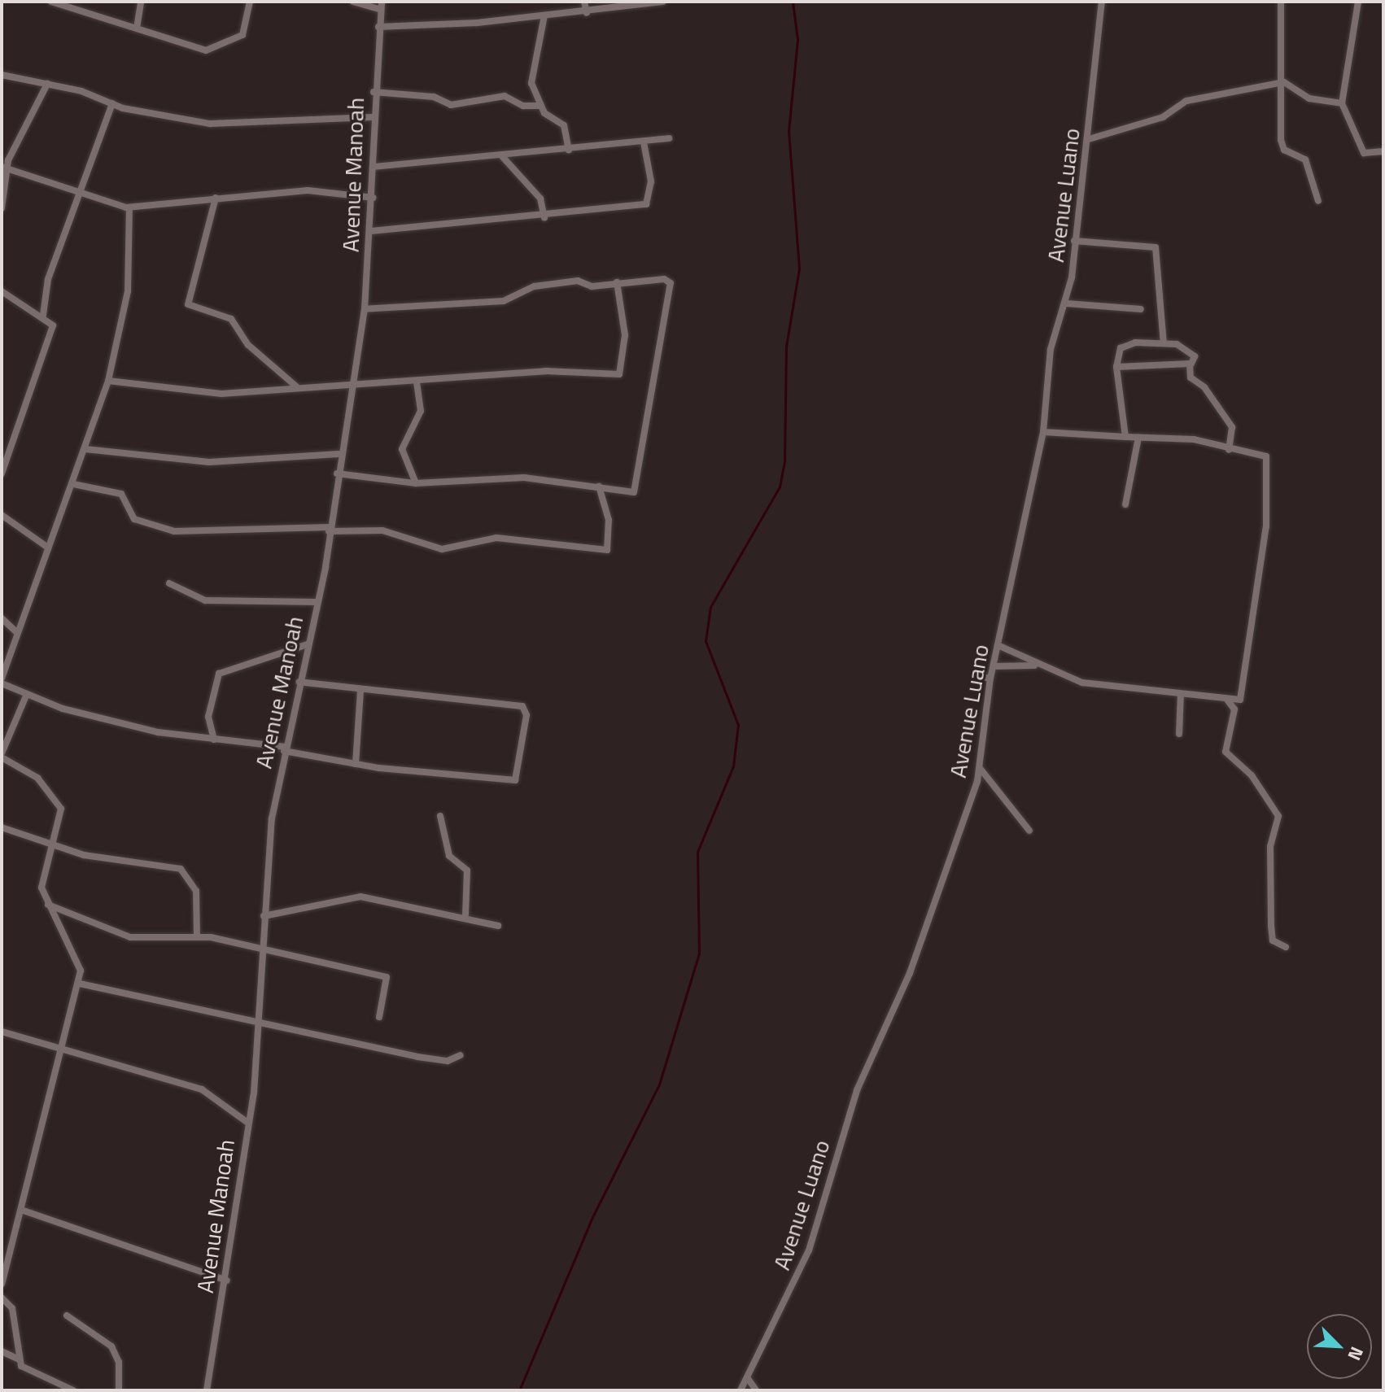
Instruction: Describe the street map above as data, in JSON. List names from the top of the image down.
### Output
{
  "streets": {
    "street": ["Avenue Manoah", "Avenue Luano"]
  },
  "north": "bottom right"
}
